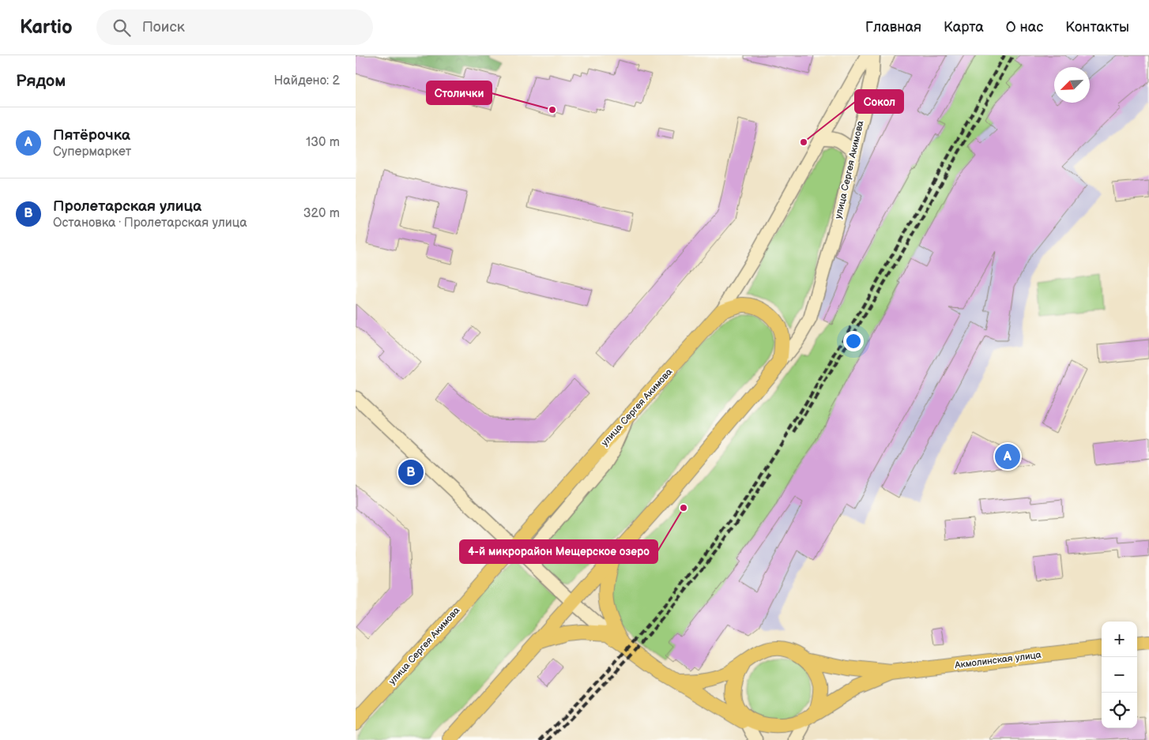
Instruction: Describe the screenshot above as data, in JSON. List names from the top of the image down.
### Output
{
  "streets": {
    "main road": ["улица Сергея Акимова", "Акмолинская улица"]
  },
  "places": ["Столички", "Сокол", "4-й микрорайон Мещерское озеро"],
  "north": "bottom left",
  "page": {
    "header": "Kartio",
    "search": "Поиск",
    "nav": [
      "Главная",
      "Карта",
      "О нас",
      "Контакты"
    ],
    "heading": ["Рядом", "Найдено: 2"],
    "list": [
      {
        "mark": "A",
        "name": "Пятёрочка",
        "note": "Супермаркет",
        "value": "130 m"
      },
      {
        "mark": "B",
        "name": "Пролетарская улица",
        "note": "Остановка · Пролетарская улица",
        "value": "320 m"
      }
    ],
    "pins": ["A", "B"],
    "map_buttons": ["+", "−"]
  }
}
